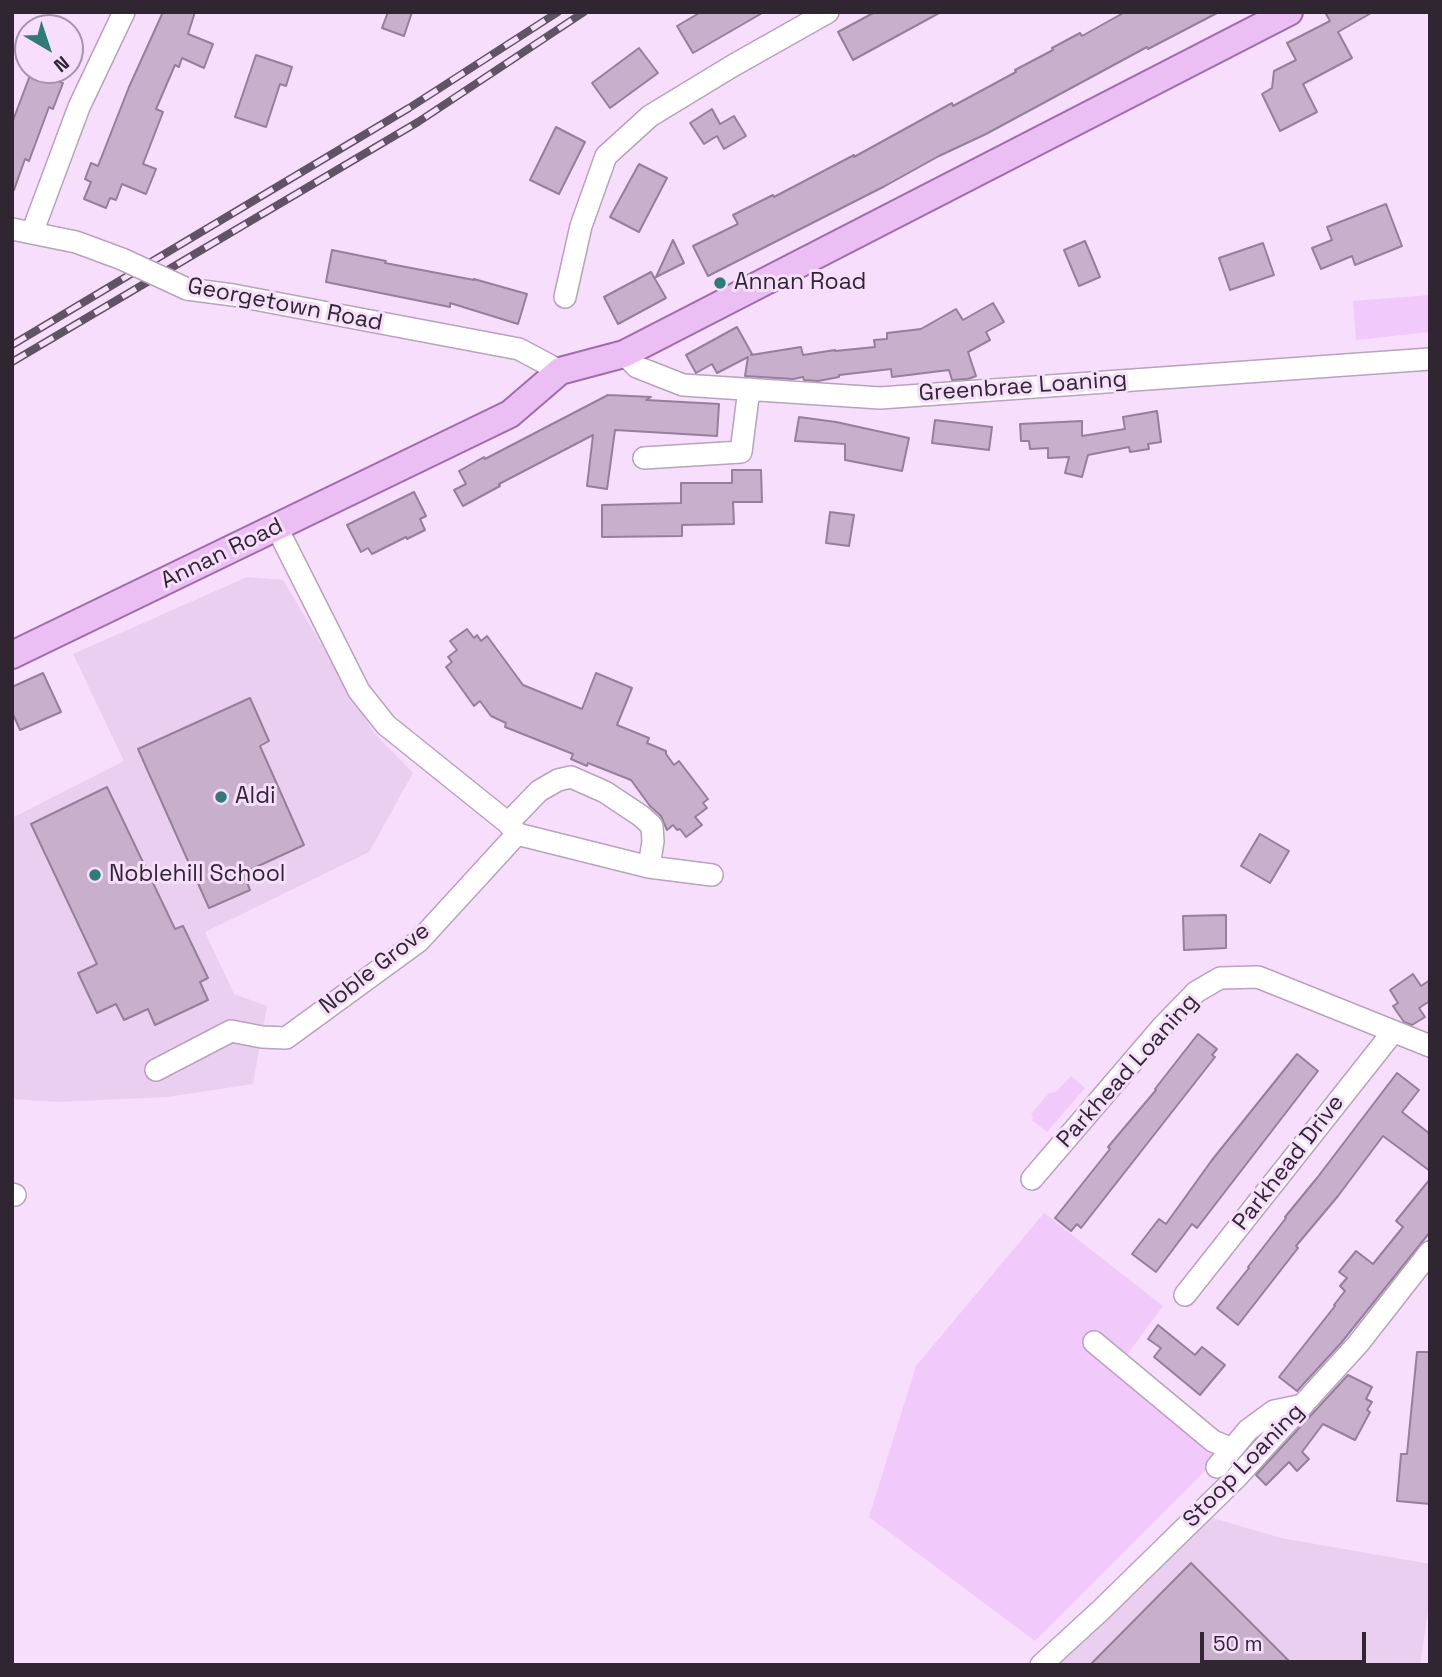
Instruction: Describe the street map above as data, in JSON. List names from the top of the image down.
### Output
{
  "streets": {
    "main road": ["Annan Road"],
    "street": [
      "Georgetown Road",
      "Greenbrae Loaning",
      "Noble Grove",
      "Parkhead Loaning",
      "Parkhead Drive",
      "Stoop Loaning"
    ]
  },
  "crossings": [
    ["Georgetown Road", "Annan Road"],
    ["Greenbrae Loaning", "Annan Road"],
    ["Parkhead Loaning", "Parkhead Drive"]
  ],
  "places": ["Annan Road", "Aldi", "Noblehill School"],
  "scale_bar": "50 m",
  "north": "bottom right"
}
